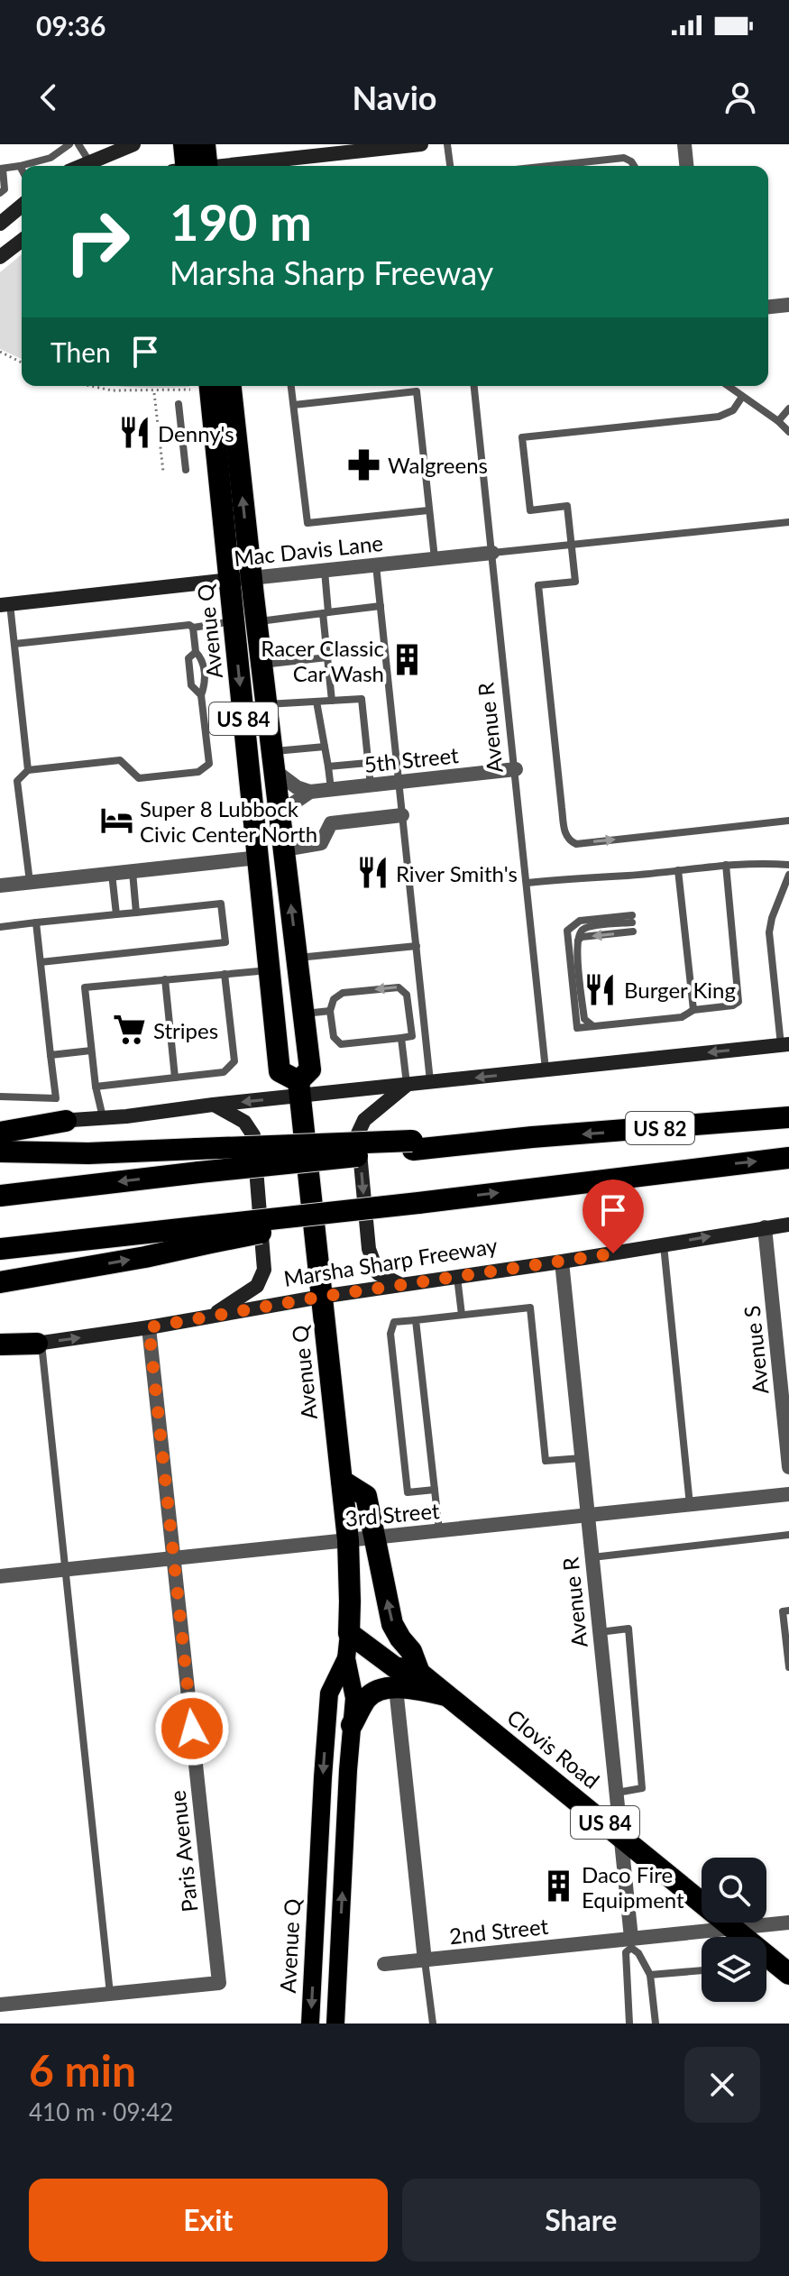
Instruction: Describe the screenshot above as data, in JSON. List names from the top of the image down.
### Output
{
  "streets": {
    "highway": [
      "Avenue Q",
      "US 84",
      "US 82",
      "Clovis Road"
    ],
    "main road": ["Mac Davis Lane", "Marsha Sharp Freeway"],
    "street": [
      "Avenue R",
      "5th Street",
      "Avenue S",
      "3rd Street",
      "Paris Avenue",
      "2nd Street"
    ]
  },
  "crossings": [
    ["Mac Davis Lane", "Avenue Q"],
    ["Mac Davis Lane", "Avenue R"],
    ["Avenue Q", "Marsha Sharp Freeway"],
    ["Avenue Q", "3rd Street"],
    ["Avenue Q", "Clovis Road"],
    ["Avenue R", "5th Street"],
    ["Avenue R", "Marsha Sharp Freeway"],
    ["Avenue R", "3rd Street"],
    ["Avenue R", "Clovis Road"],
    ["Avenue R", "2nd Street"],
    ["Marsha Sharp Freeway", "Avenue S"],
    ["Marsha Sharp Freeway", "Paris Avenue"],
    ["3rd Street", "Clovis Road"],
    ["3rd Street", "Paris Avenue"],
    ["Clovis Road", "2nd Street"]
  ],
  "places": {
    "restaurant": ["Denny's", "River Smith's", "Burger King"],
    "pharmacy": ["Walgreens"],
    "building": ["Racer Classic Car Wash", "Daco Fire Equipment"],
    "hotel": ["Super 8 Lubbock Civic Center North"],
    "supermarket": ["Stripes"]
  },
  "page": {
    "status": "09:36",
    "header": "Navio",
    "turn": ["190 m", "Marsha Sharp Freeway"],
    "then": "Then",
    "heading": ["6 min", "410 m · 09:42"],
    "buttons": ["Exit", "Share"]
  }
}
